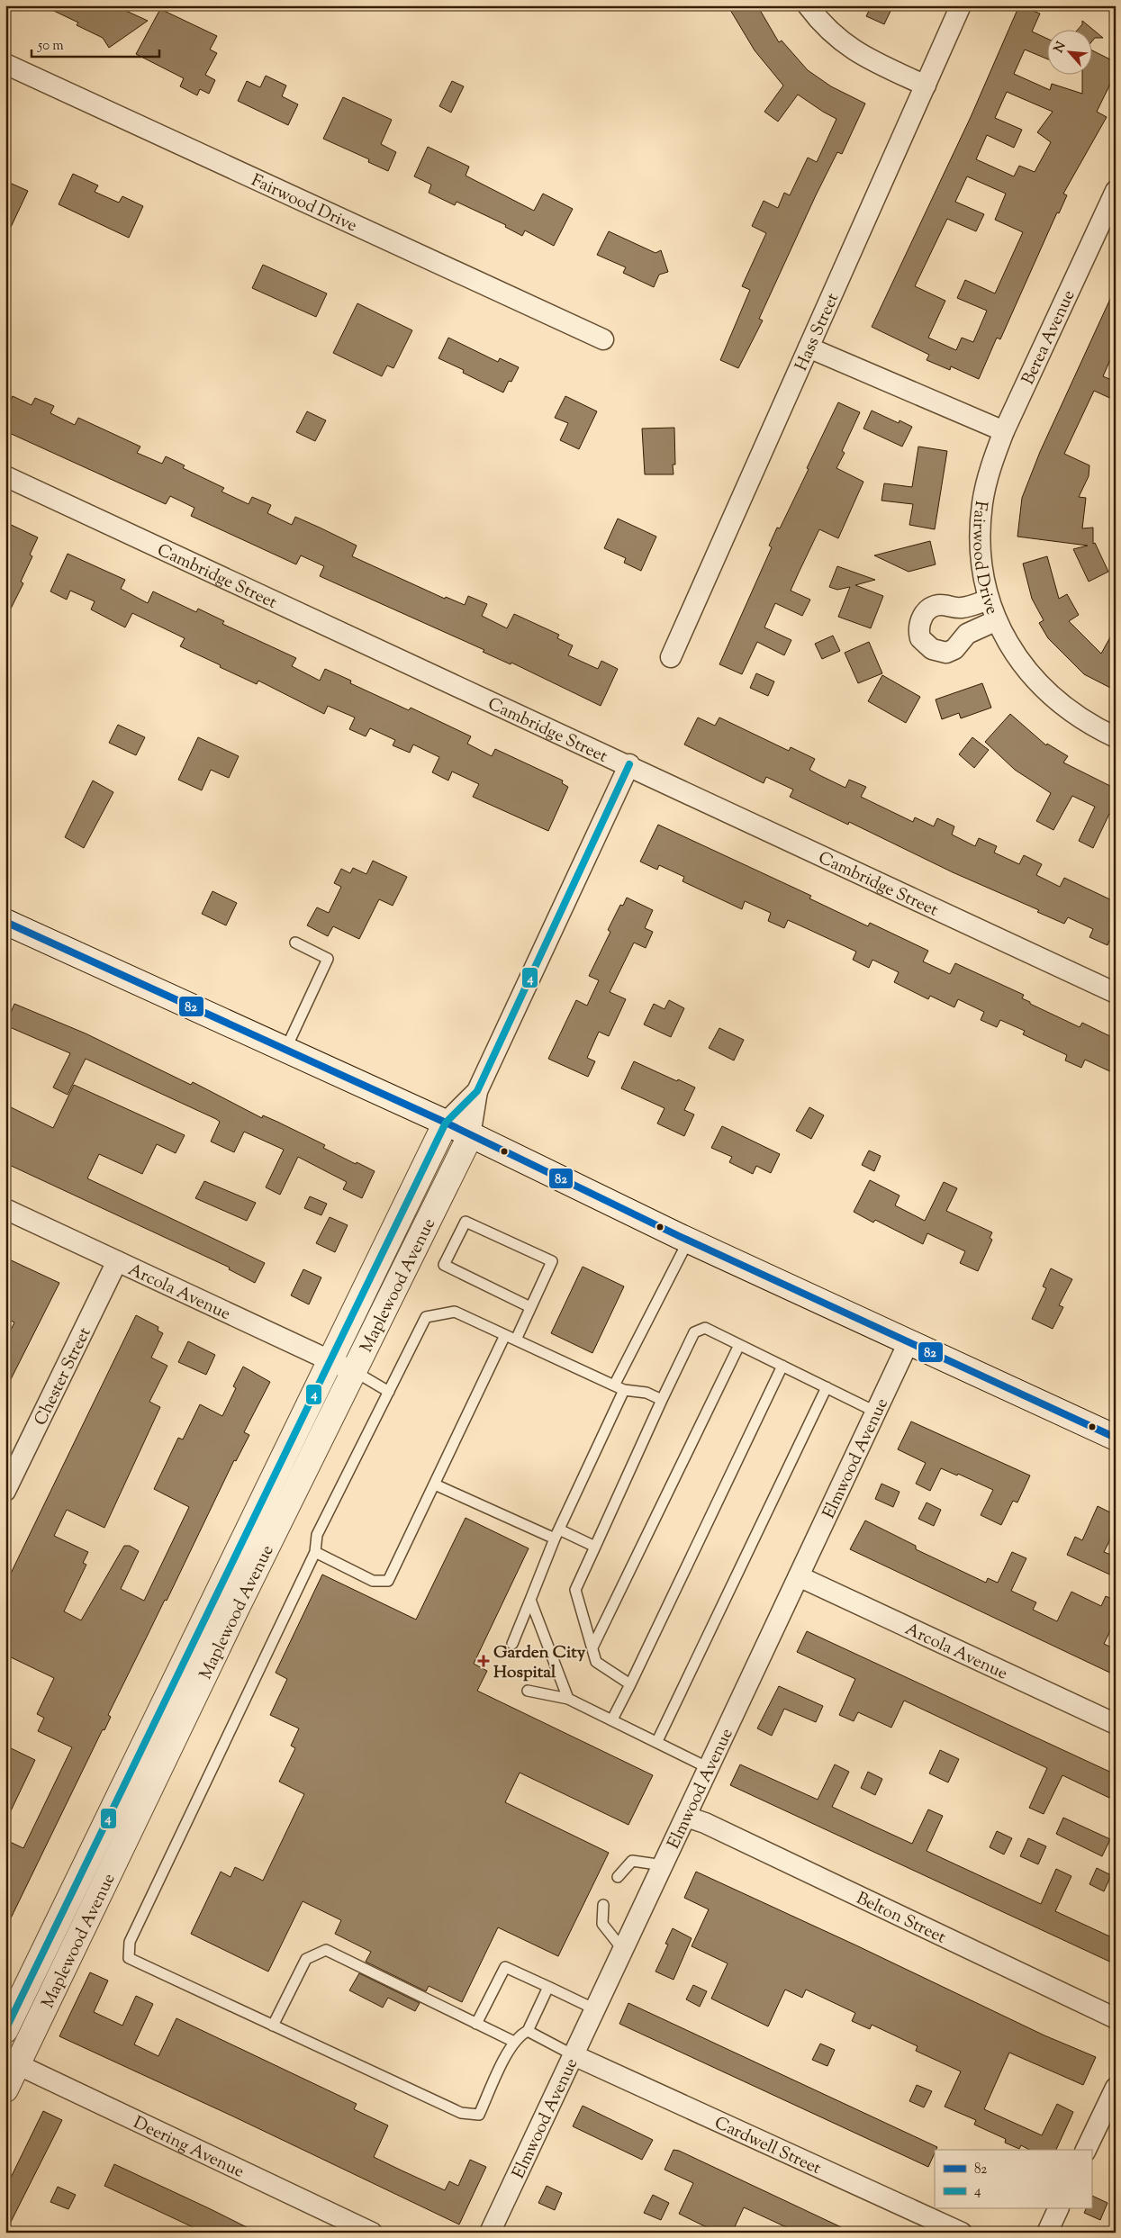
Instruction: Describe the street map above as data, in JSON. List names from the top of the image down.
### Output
{
  "streets": {
    "street": [
      "Fairwood Drive",
      "Hass Street",
      "Berea Avenue",
      "Cambridge Street",
      "Maplewood Avenue",
      "Arcola Avenue",
      "Chester Street",
      "Elmwood Avenue",
      "Belton Street",
      "Cardwell Street",
      "Deering Avenue"
    ]
  },
  "crossings": [
    ["Fairwood Drive", "Berea Avenue"],
    ["Maplewood Avenue", "Arcola Avenue"],
    ["Maplewood Avenue", "Deering Avenue"],
    ["Arcola Avenue", "Chester Street"],
    ["Arcola Avenue", "Elmwood Avenue"],
    ["Elmwood Avenue", "Belton Street"],
    ["Elmwood Avenue", "Cardwell Street"]
  ],
  "places": {
    "health": ["Garden City Hospital"]
  },
  "lines": ["transit line 4", "transit line 82"],
  "legend": ["82", "4"],
  "scale_bar": "50 m",
  "north": "top left"
}
